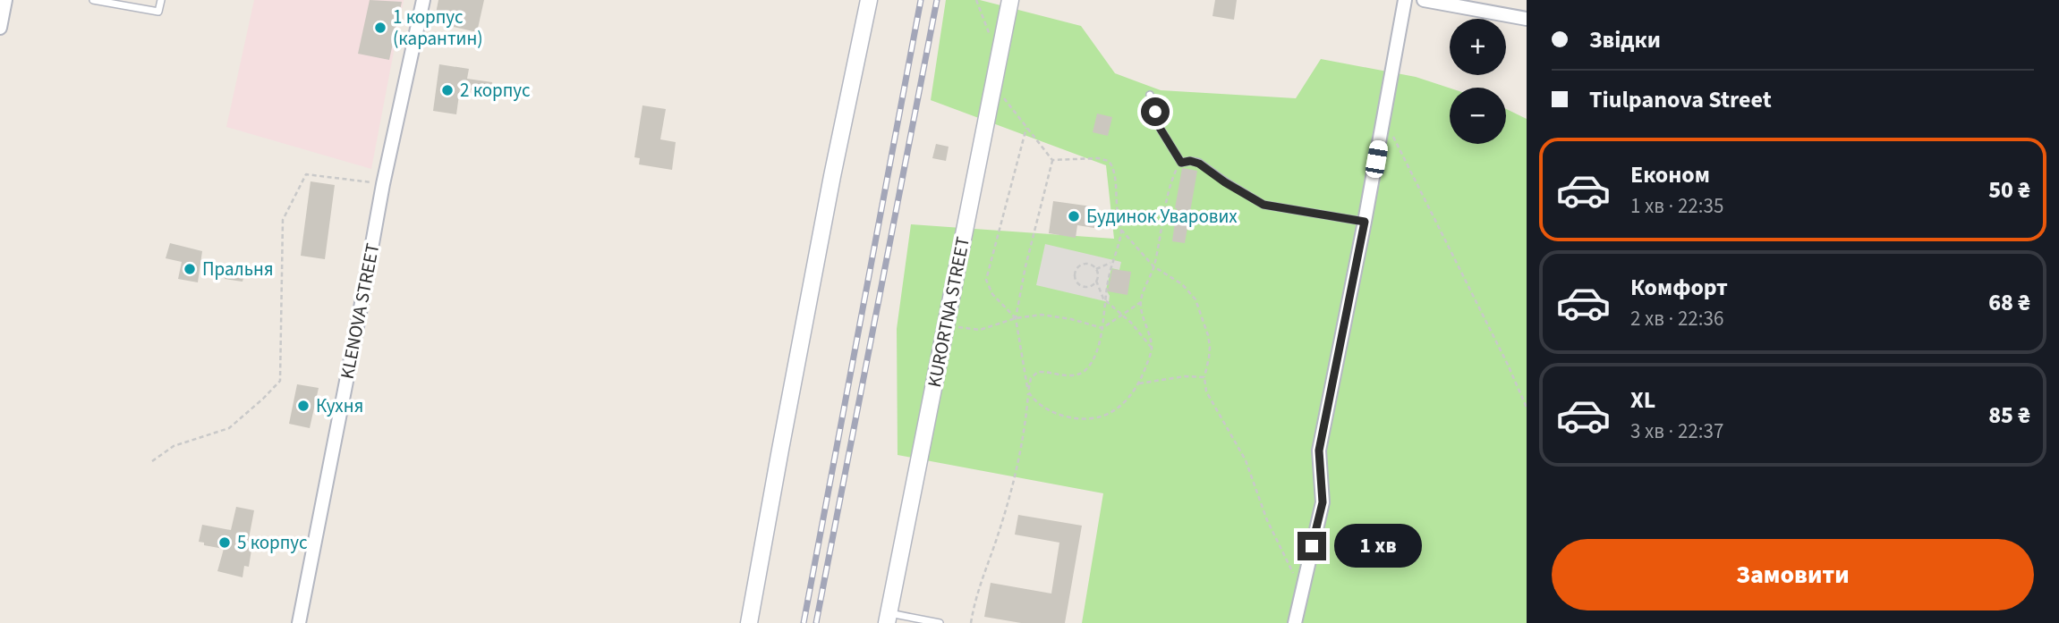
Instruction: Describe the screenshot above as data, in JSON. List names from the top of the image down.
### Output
{
  "streets": {
    "street": ["KLENOVA STREET", "KURORTNA STREET"]
  },
  "places": [
    "1 корпус (карантин)",
    "2 корпус",
    "Будинок Уварових",
    "Пральня",
    "Кухня",
    "5 корпус"
  ],
  "page": {
    "banner": ["Звідки", "Tiulpanova Street"],
    "map_buttons": ["+", "−"],
    "list": [
      {
        "name": "Економ",
        "note": "1 хв · 22:35",
        "value": "50 ₴"
      },
      {
        "name": "Комфорт",
        "note": "2 хв · 22:36",
        "value": "68 ₴"
      },
      {
        "name": "XL",
        "note": "3 хв · 22:37",
        "value": "85 ₴"
      }
    ],
    "bubble": "1 хв",
    "buttons": "Замовити"
  }
}
